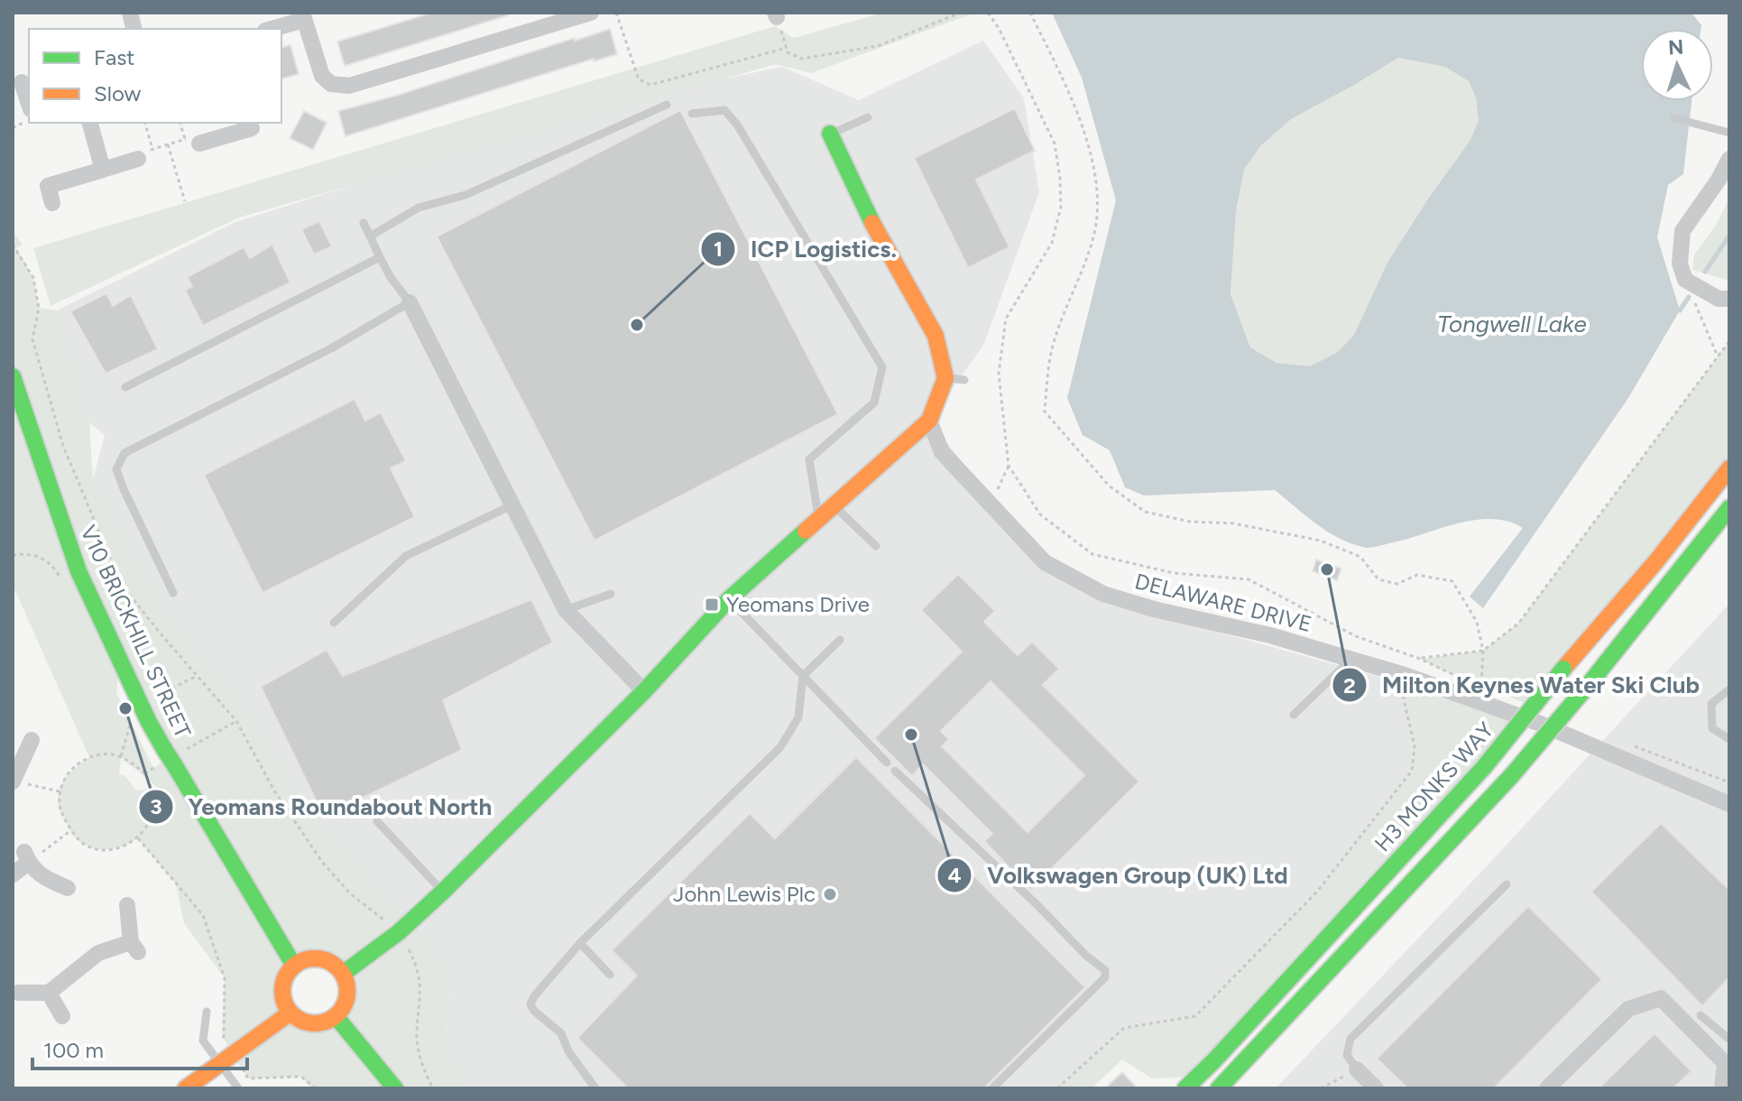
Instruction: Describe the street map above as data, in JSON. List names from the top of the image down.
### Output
{
  "streets": {
    "street": ["DELAWARE DRIVE", "V10 BRICKHILL STREET", "H3 MONKS WAY"]
  },
  "water": ["Tongwell Lake"],
  "places": {
    "other": [
      "ICP Logistics.",
      "Milton Keynes Water Ski Club",
      "Yeomans Roundabout North",
      "Volkswagen Group (UK) Ltd",
      "John Lewis Plc"
    ],
    "transit": ["Yeomans Drive"]
  },
  "legend": ["Fast", "Slow"],
  "scale_bar": "100 m",
  "north": "top"
}
